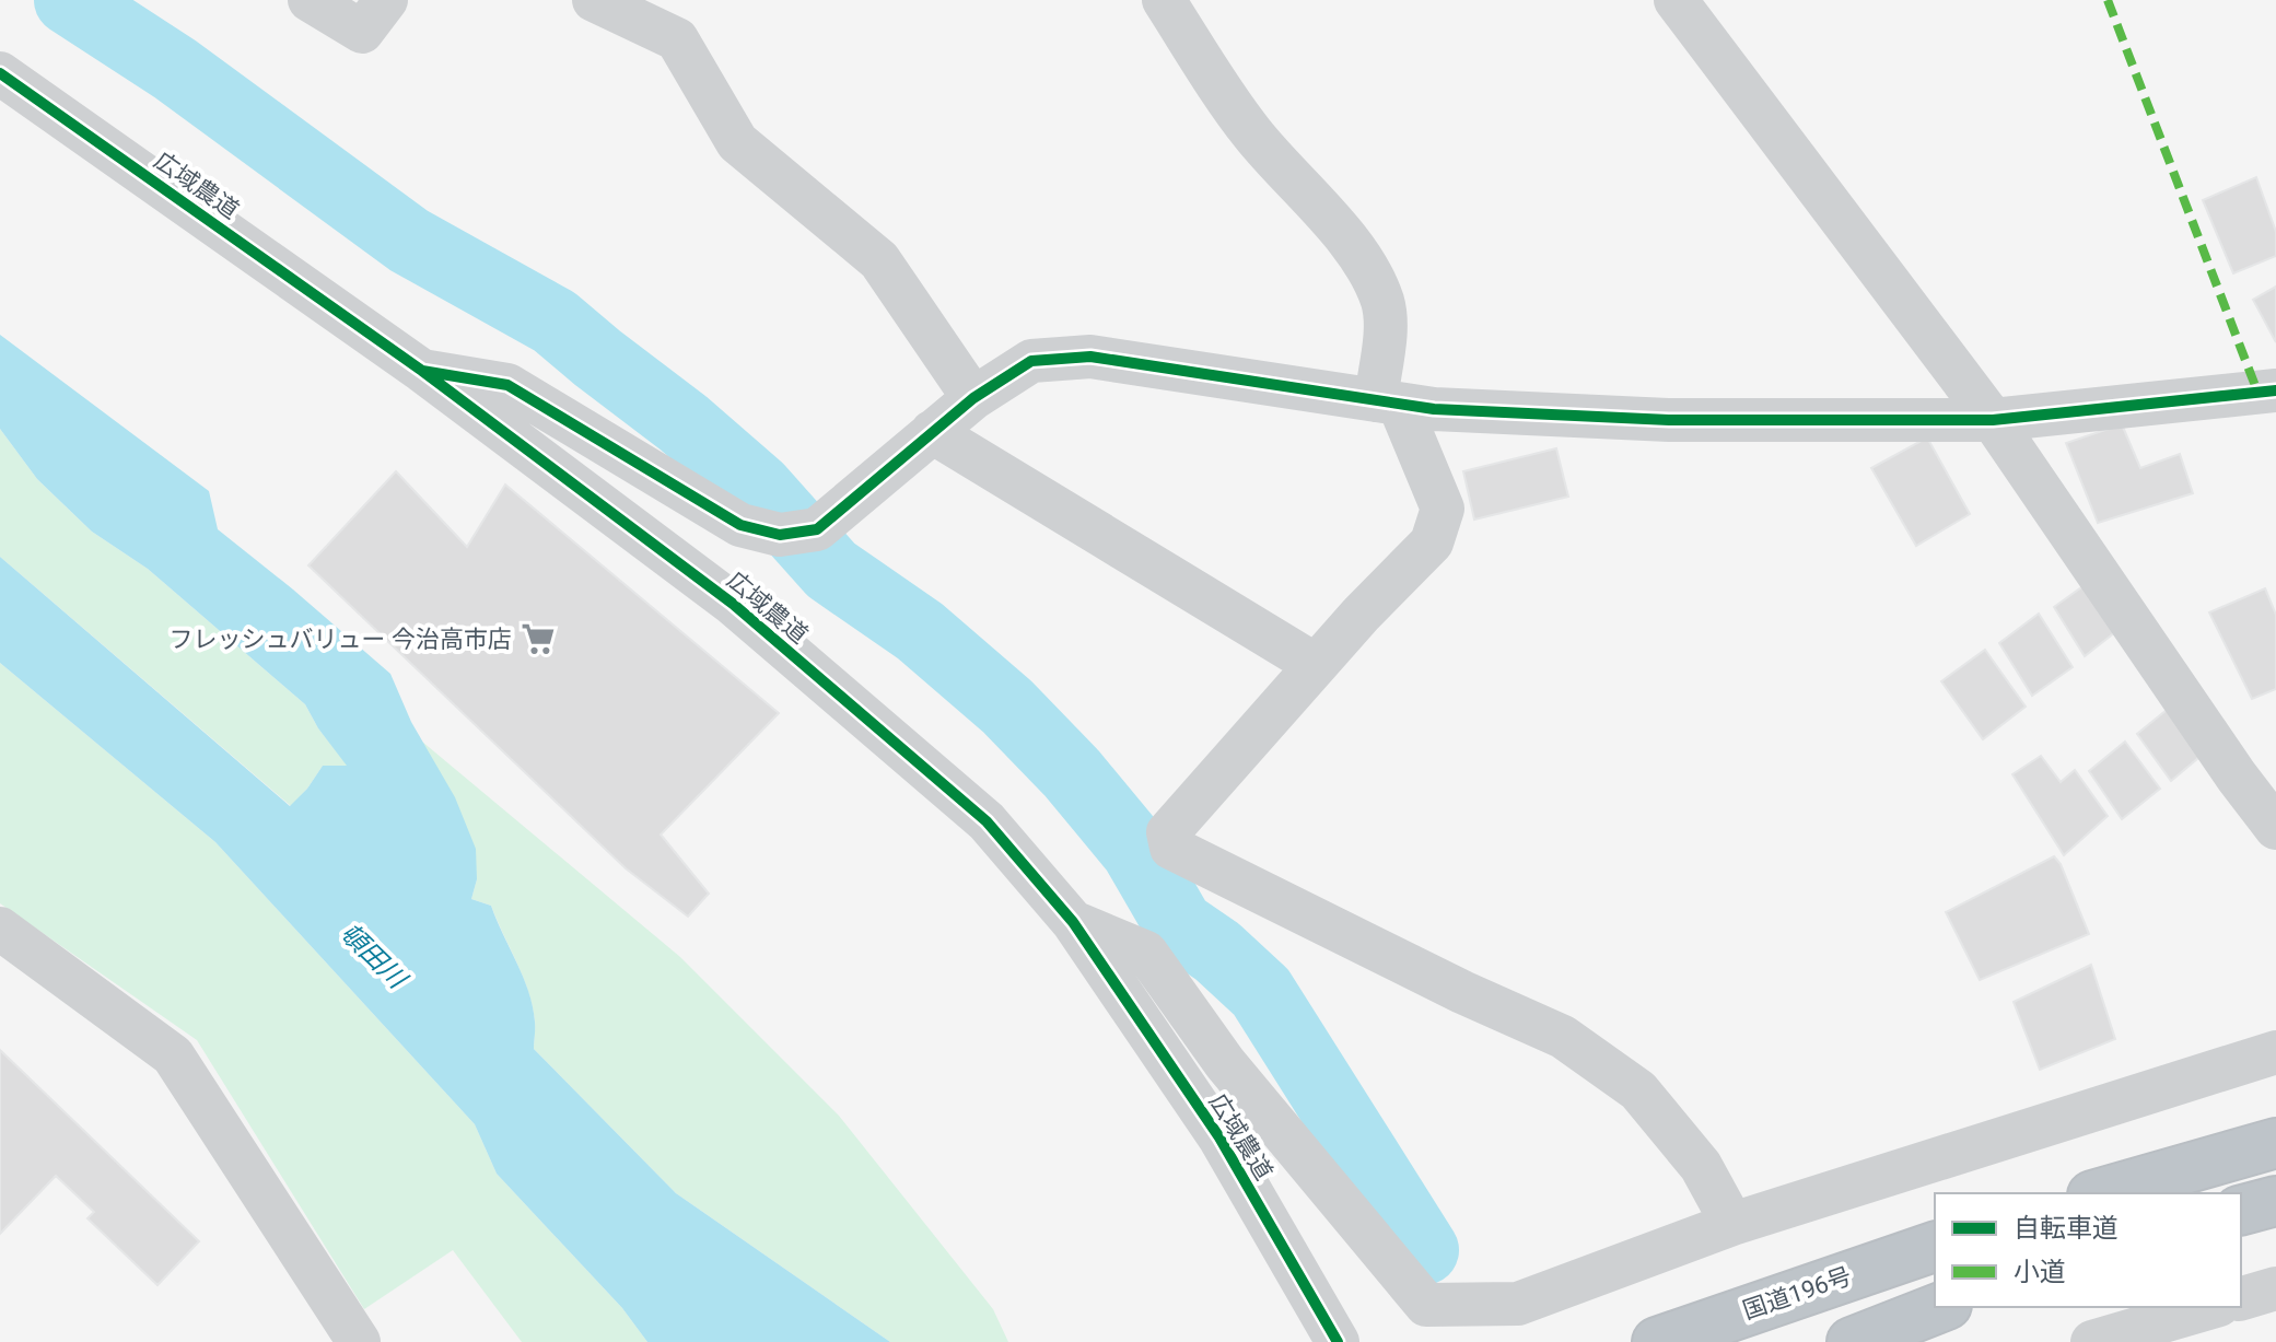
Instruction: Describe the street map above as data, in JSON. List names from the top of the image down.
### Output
{
  "streets": {
    "highway": ["国道196号"],
    "street": ["広域農道"]
  },
  "water": ["頓田川"],
  "places": {
    "supermarket": ["フレッシュバリュー 今治高市店"]
  },
  "legend": ["自転車道", "小道"]
}
